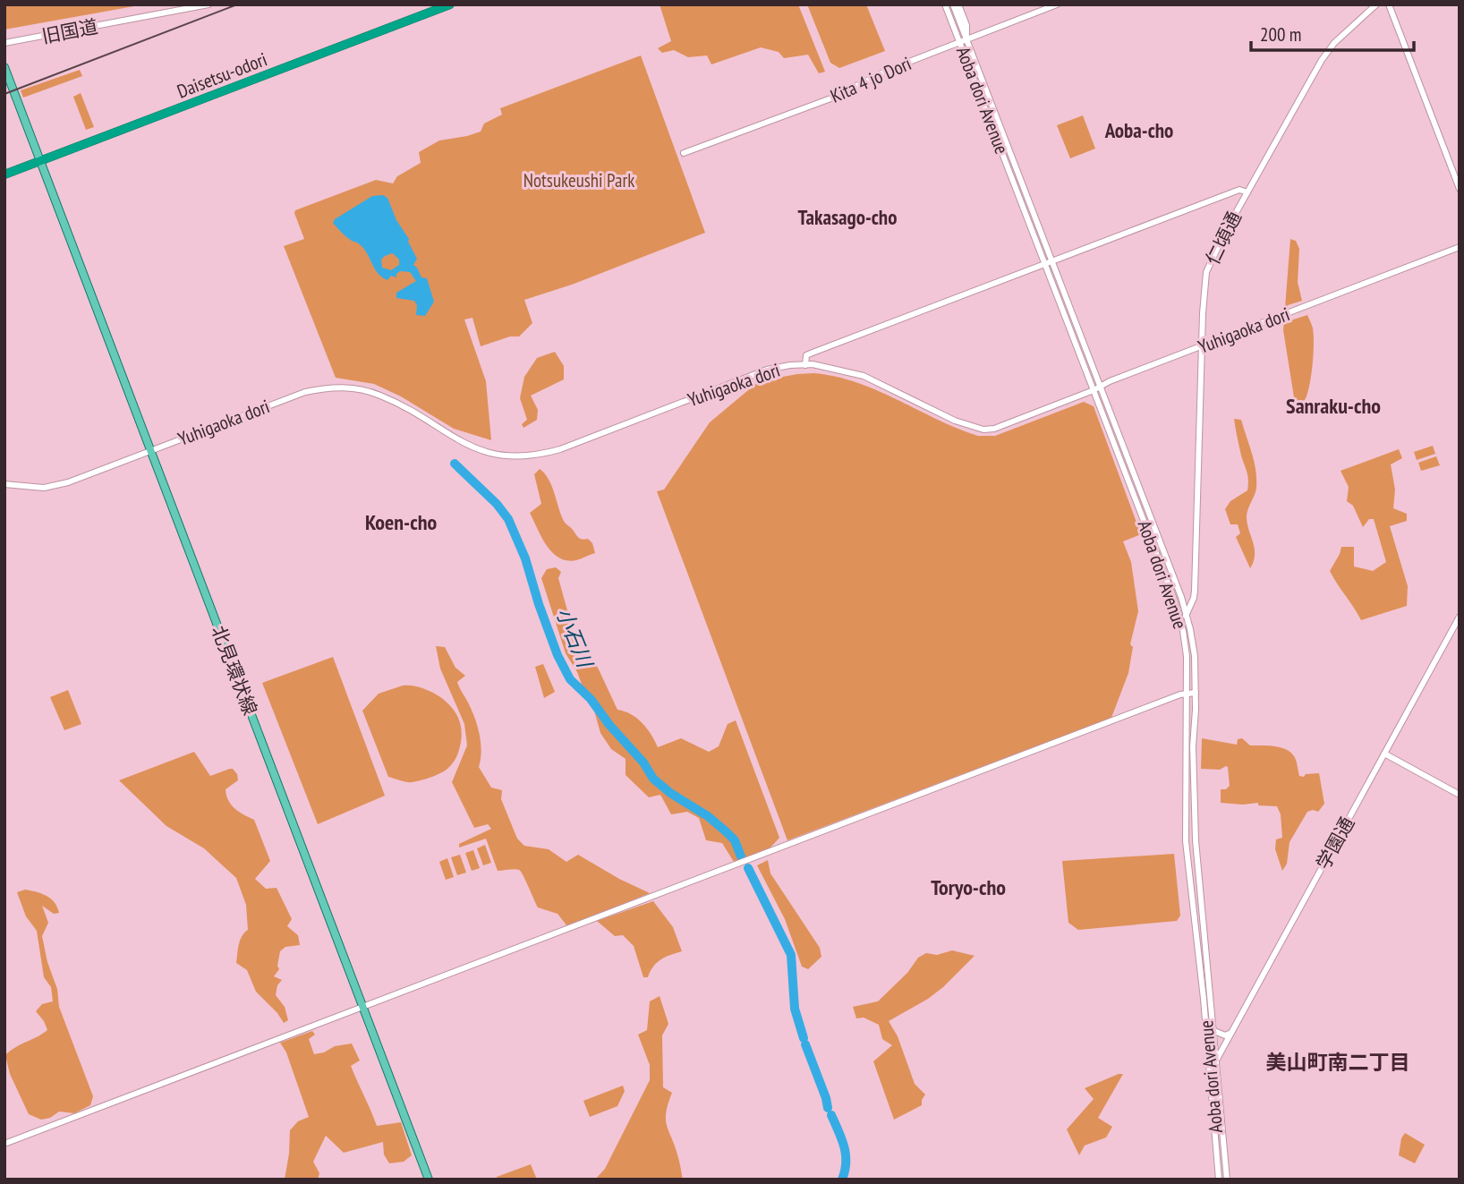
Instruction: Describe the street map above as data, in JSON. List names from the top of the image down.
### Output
{
  "streets": {
    "highway": ["Daisetsu-odori"],
    "main road": ["北見環状線"],
    "street": [
      "旧国道",
      "Kita 4 jo Dori",
      "Aoba dori Avenue",
      "仁頃通",
      "Yuhigaoka dori",
      "学園通"
    ]
  },
  "crossings": [
    ["Daisetsu-odori", "北見環状線"],
    ["Kita 4 jo Dori", "Aoba dori Avenue"],
    ["Aoba dori Avenue", "仁頃通"],
    ["Aoba dori Avenue", "Yuhigaoka dori"],
    ["Aoba dori Avenue", "学園通"],
    ["仁頃通", "Yuhigaoka dori"],
    ["Yuhigaoka dori", "北見環状線"]
  ],
  "districts": [
    "Aoba-cho",
    "Takasago-cho",
    "Sanraku-cho",
    "Koen-cho",
    "Toryo-cho",
    "美山町南二丁目"
  ],
  "water": ["小石川"],
  "parks": ["Notsukeushi Park"],
  "scale_bar": "200 m"
}
